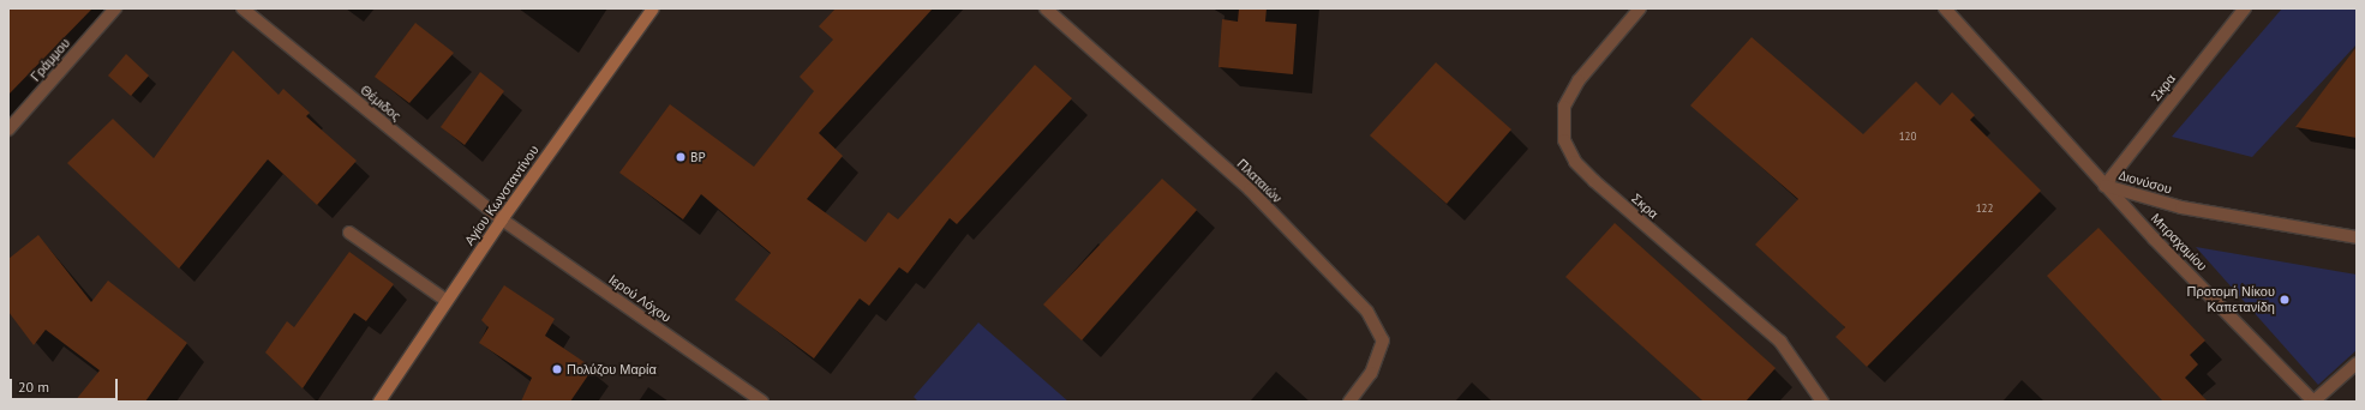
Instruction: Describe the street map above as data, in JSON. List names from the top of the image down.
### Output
{
  "streets": {
    "street": [
      "Γράμμου",
      "Σκρα",
      "Θέμιδος",
      "Πλαταιών",
      "Διονύσου",
      "Αγίου Κωνσταντίνου",
      "Μπραχαμίου",
      "Ιερού Λόχου"
    ]
  },
  "crossings": [
    ["Σκρα", "Διονύσου"],
    ["Σκρα", "Μπραχαμίου"],
    ["Θέμιδος", "Αγίου Κωνσταντίνου"],
    ["Θέμιδος", "Ιερού Λόχου"],
    ["Διονύσου", "Μπραχαμίου"],
    ["Αγίου Κωνσταντίνου", "Ιερού Λόχου"]
  ],
  "places": ["BP", "Προτομή Νίκου Καπετανίδη", "Πολύζου Μαρία"],
  "house_numbers": ["120", "122"],
  "scale_bar": "20 m"
}
